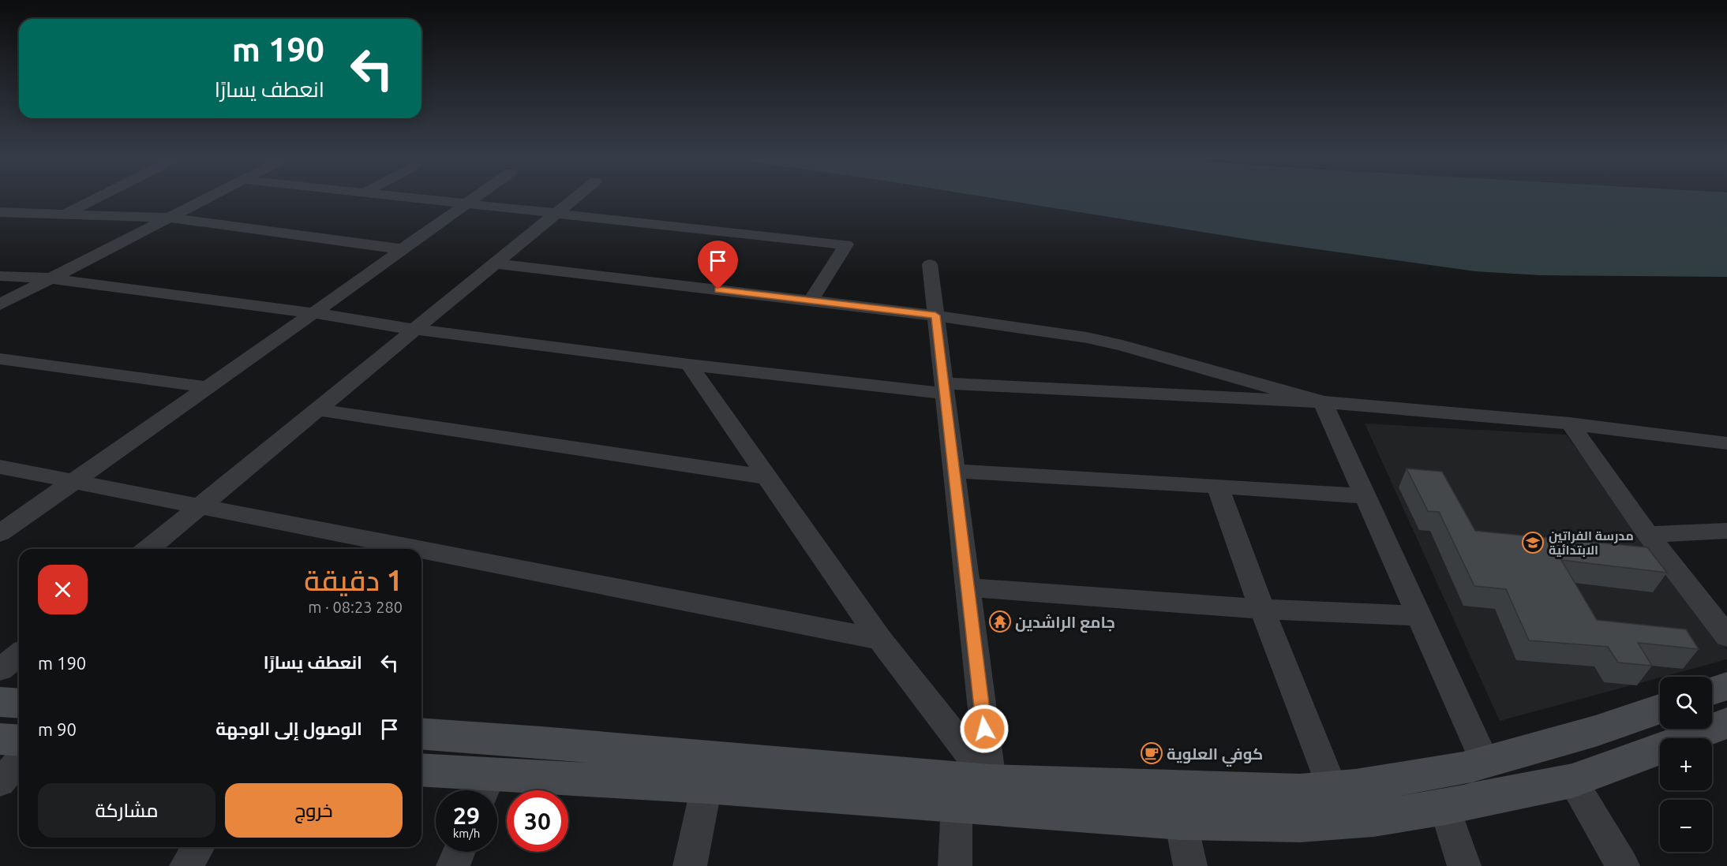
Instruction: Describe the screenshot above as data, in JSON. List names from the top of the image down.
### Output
{
  "places": {
    "school or university": ["مدرسة الفراتين الابتدائية"],
    "temple": ["جامع الراشدين"],
    "cafe": ["كوفي العلوية"]
  },
  "page": {
    "turn": ["190 m", "انعطف يسارًا"],
    "heading": ["1 دقيقة", "280 m · 08:23"],
    "list": [
      {
        "name": "انعطف يسارًا",
        "value": "190 m"
      },
      {
        "name": "الوصول إلى الوجهة",
        "value": "90 m"
      }
    ],
    "map_buttons": ["+", "−"],
    "buttons": ["خروج", "مشاركة"],
    "speed": "29 km/h",
    "limit": "30"
  }
}
